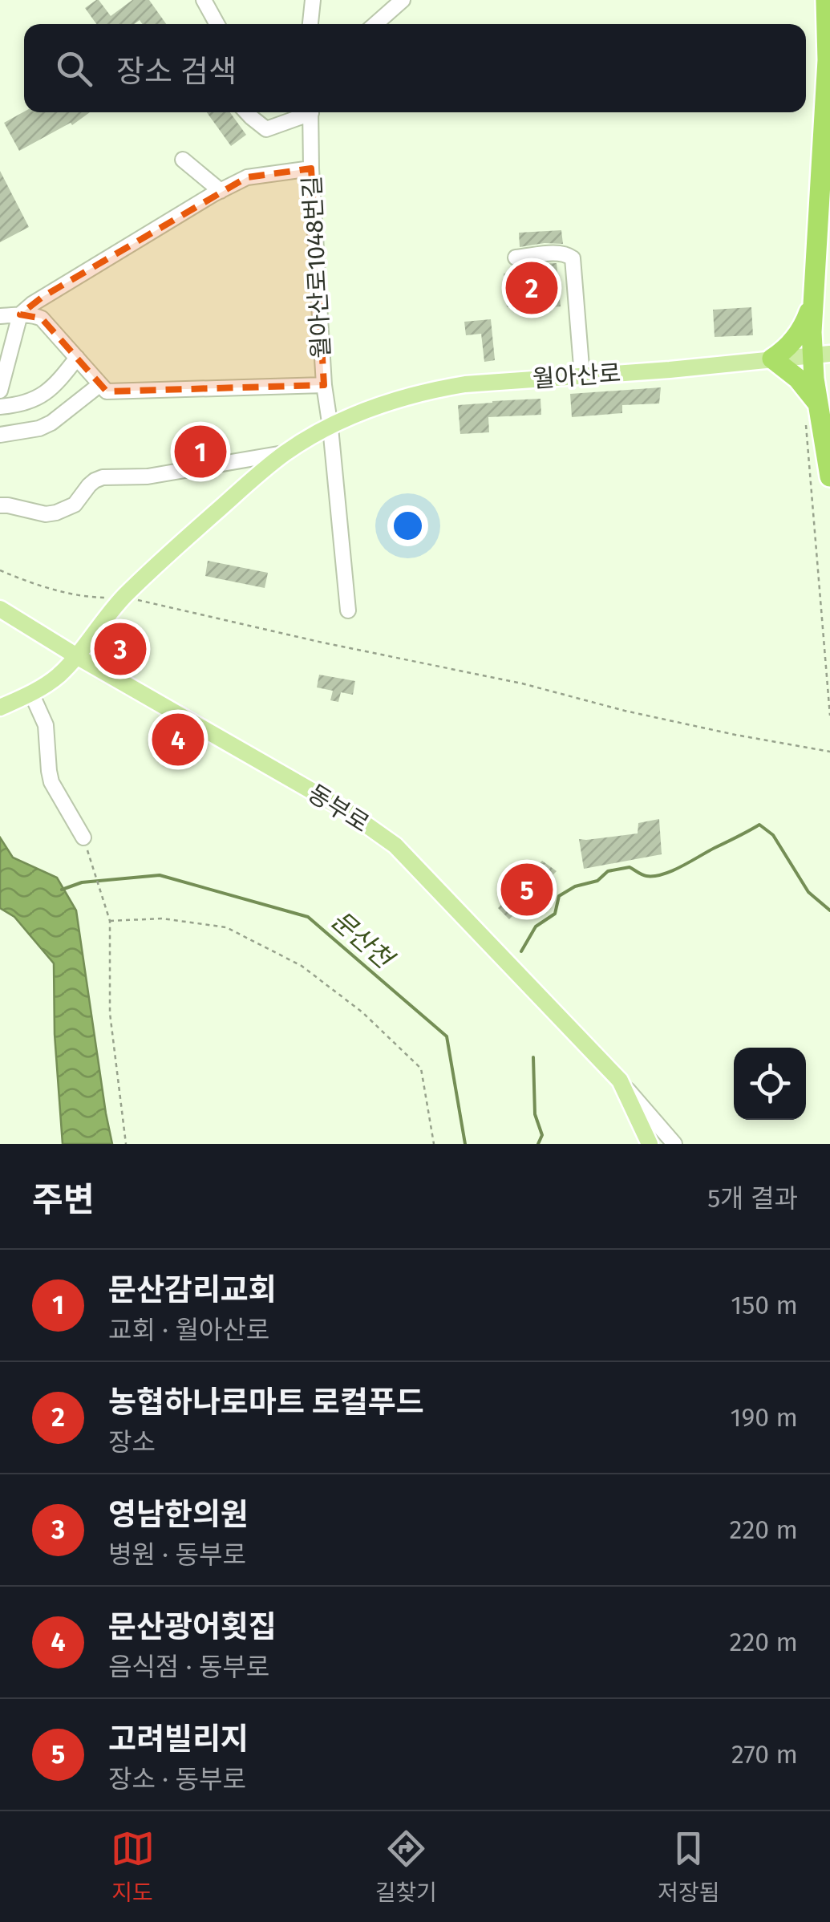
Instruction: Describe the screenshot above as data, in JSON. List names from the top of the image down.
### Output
{
  "streets": {
    "main road": ["월아산로", "동부로"],
    "street": ["월아산로1048번길"]
  },
  "crossings": [
    ["월아산로1048번길", "월아산로"],
    ["월아산로", "동부로"]
  ],
  "water": ["문산천"],
  "page": {
    "search": "장소 검색",
    "pins": [
      "2",
      "1",
      "3",
      "4",
      "5"
    ],
    "heading": ["주변", "5개 결과"],
    "list": [
      {
        "mark": "1",
        "name": "문산감리교회",
        "note": "교회 · 월아산로",
        "value": "150 m"
      },
      {
        "mark": "2",
        "name": "농협하나로마트 로컬푸드",
        "note": "장소",
        "value": "190 m"
      },
      {
        "mark": "3",
        "name": "영남한의원",
        "note": "병원 · 동부로",
        "value": "220 m"
      },
      {
        "mark": "4",
        "name": "문산광어횟집",
        "note": "음식점 · 동부로",
        "value": "220 m"
      },
      {
        "mark": "5",
        "name": "고려빌리지",
        "note": "장소 · 동부로",
        "value": "270 m"
      }
    ],
    "nav": ["지도", "길찾기", "저장됨"]
  }
}
